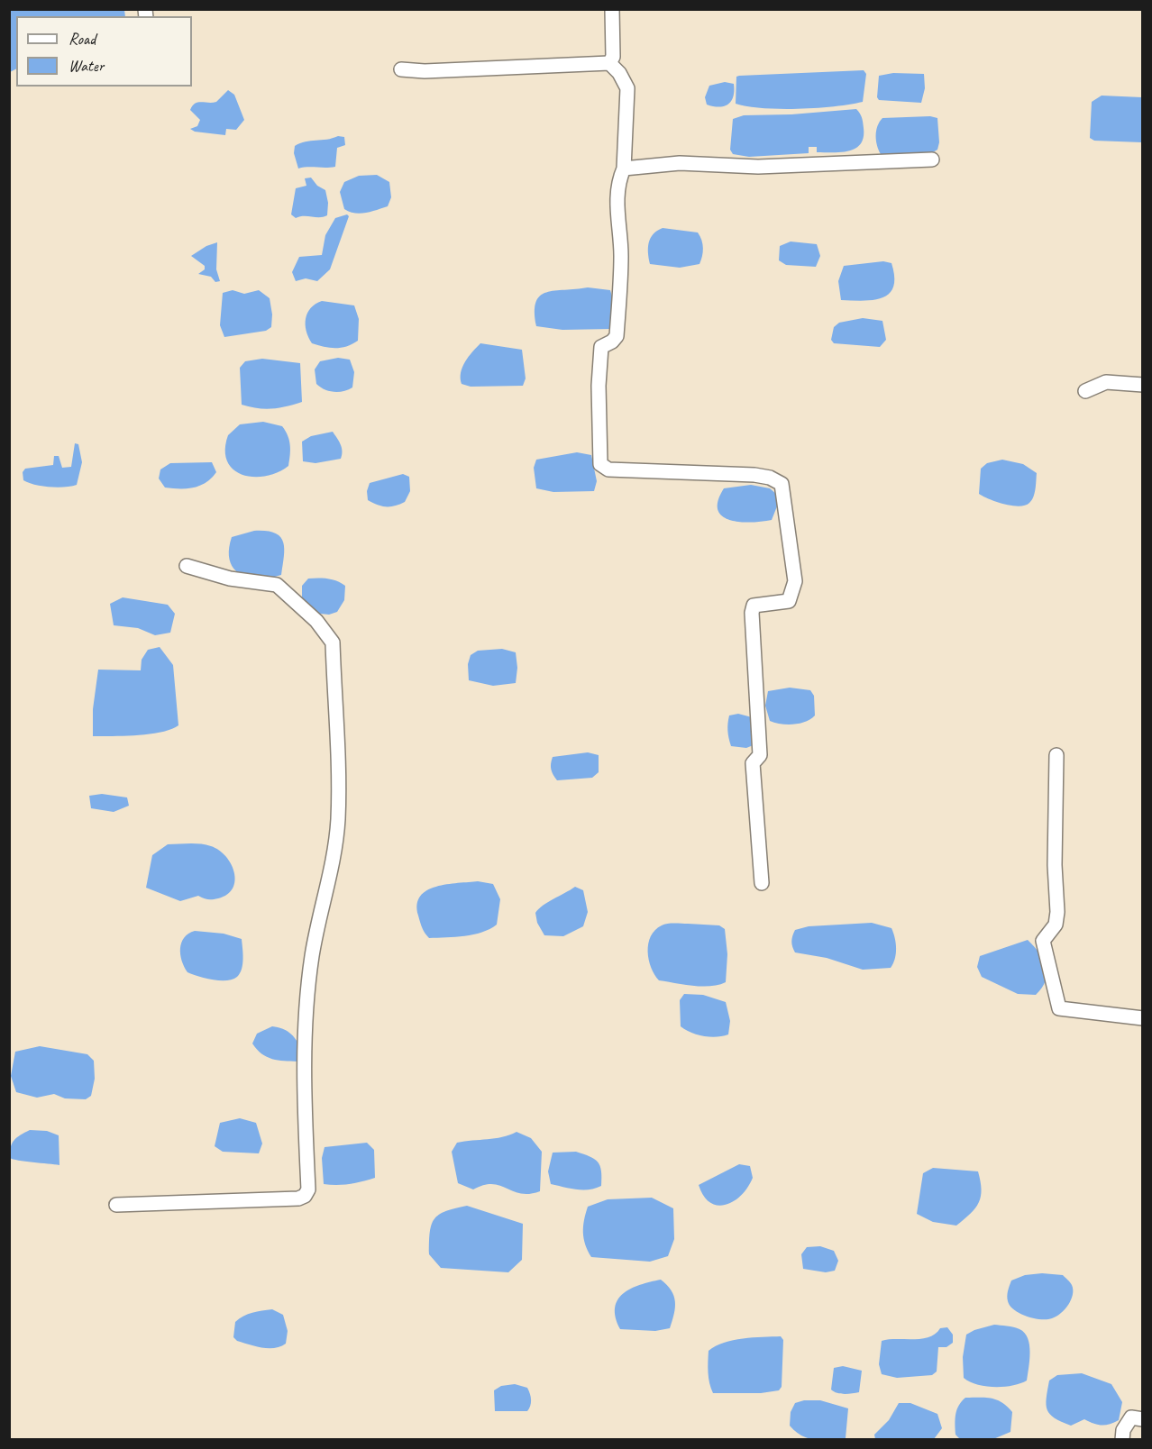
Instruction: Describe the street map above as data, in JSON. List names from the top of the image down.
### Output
{
  "legend": ["Road", "Water"]
}
